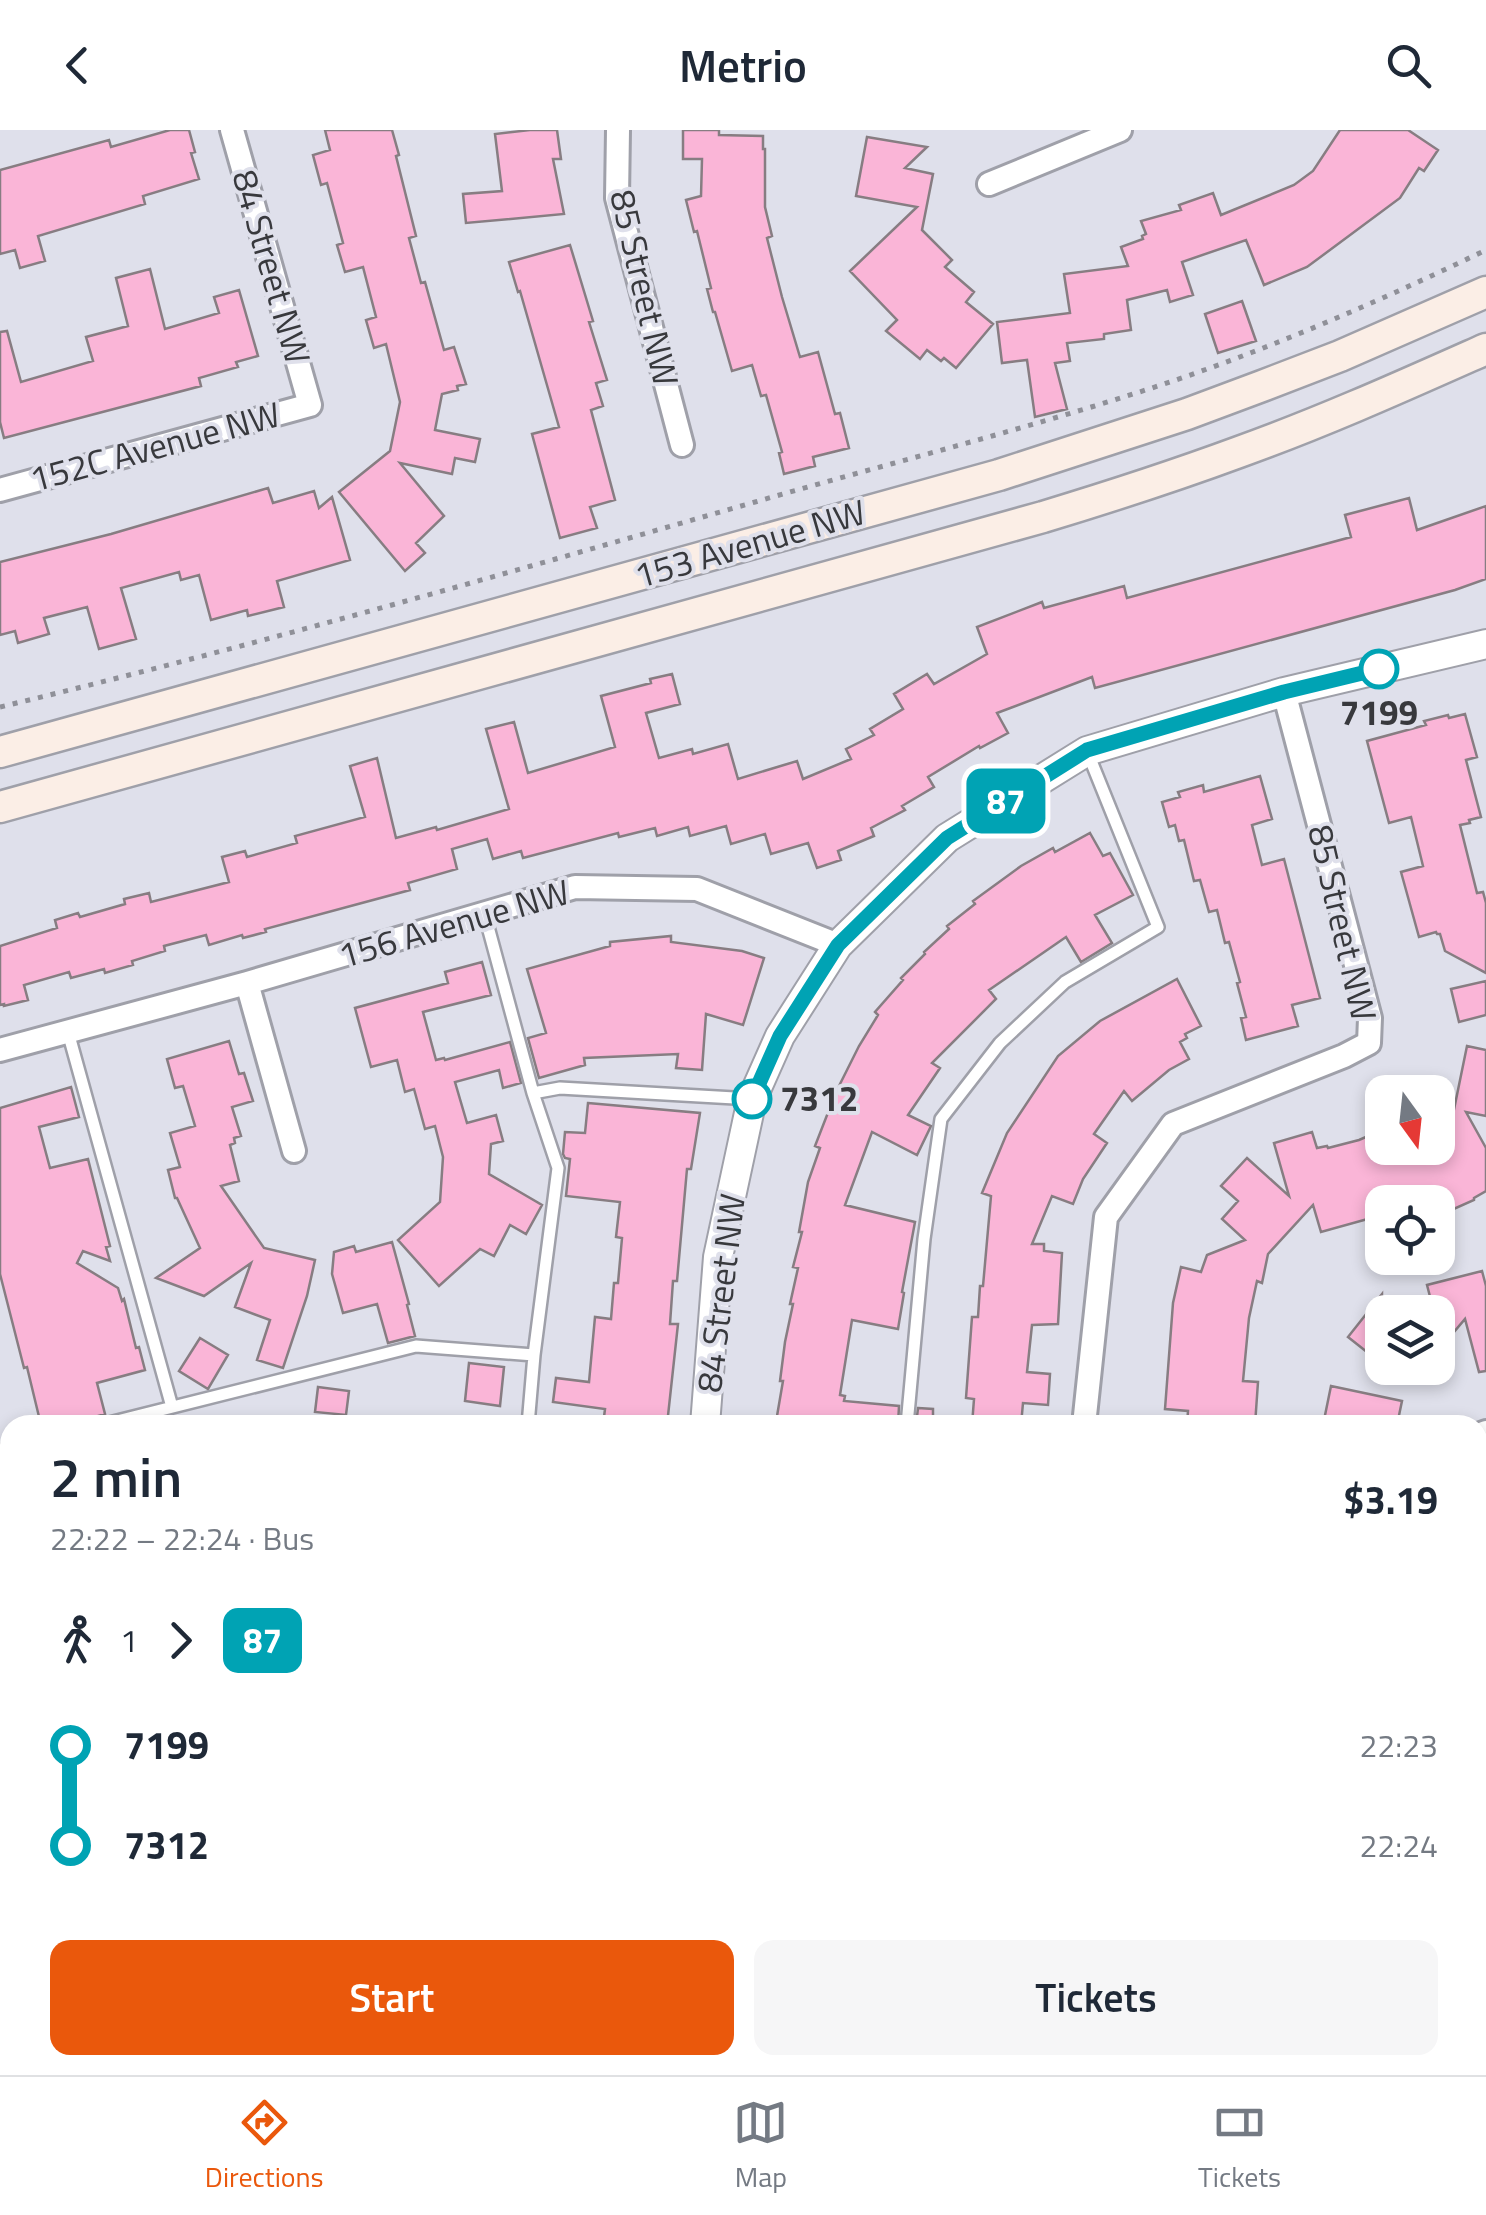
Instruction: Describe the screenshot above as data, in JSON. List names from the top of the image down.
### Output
{
  "streets": {
    "main road": ["153 Avenue NW"],
    "street": [
      "84 Street NW",
      "85 Street NW",
      "152C Avenue NW",
      "156 Avenue NW"
    ]
  },
  "crossings": [
    ["84 Street NW", "152C Avenue NW"],
    ["84 Street NW", "156 Avenue NW"]
  ],
  "places": ["7199", "7312"],
  "lines": ["bus line 87"],
  "north": "bottom",
  "page": {
    "header": "Metrio",
    "on_map": "87",
    "heading": ["2 min", "22:22 – 22:24 · Bus", "$3.19"],
    "legs": ["1", "87"],
    "list": [
      {
        "name": "7199",
        "value": "22:23"
      },
      {
        "name": "7312",
        "value": "22:24"
      }
    ],
    "buttons": ["Start", "Tickets"],
    "tabs": ["Directions", "Map", "Tickets"]
  }
}
